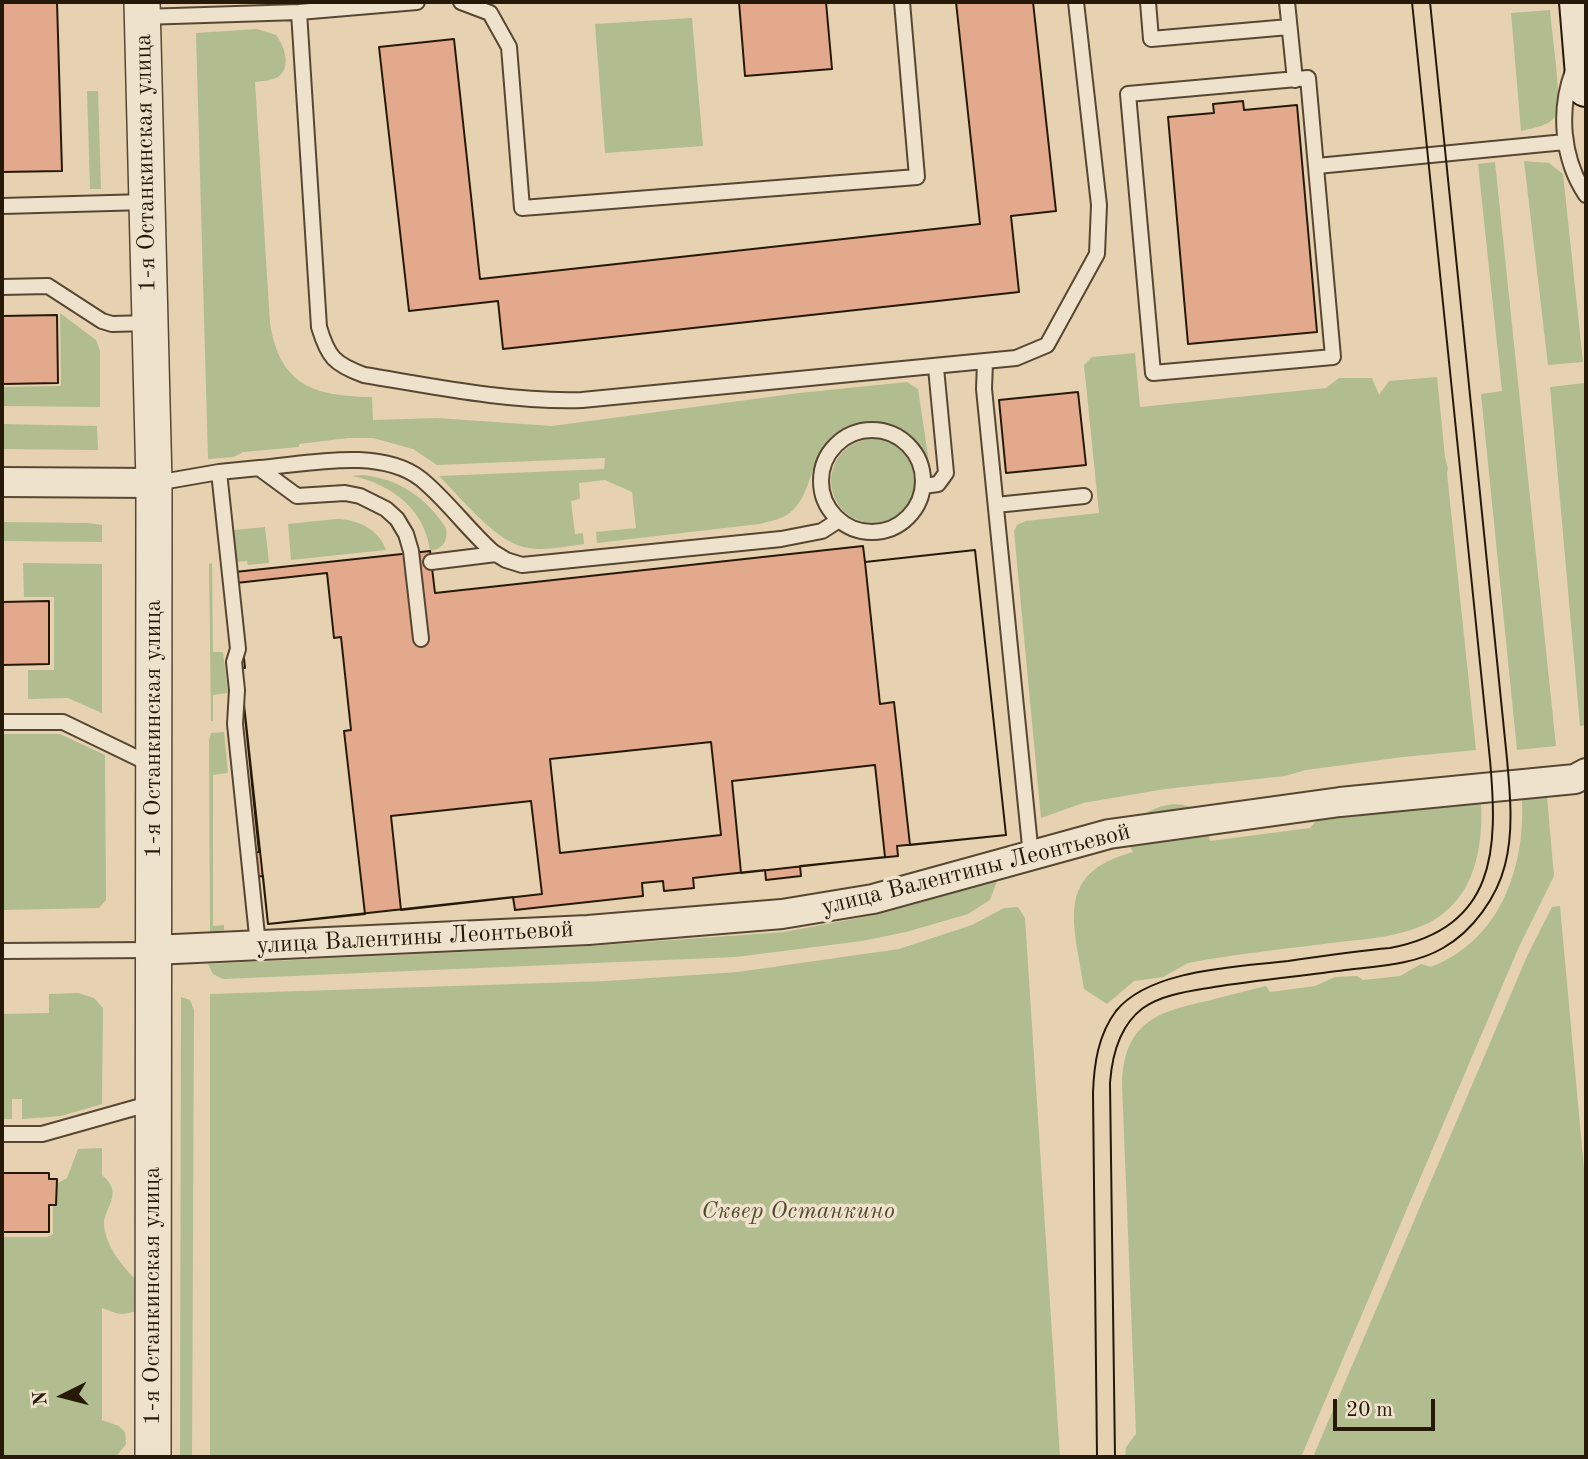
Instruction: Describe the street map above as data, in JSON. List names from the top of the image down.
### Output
{
  "streets": {
    "street": ["1-я Останкинская улица", "улица Валентины Леонтьевой"]
  },
  "crossings": [
    ["1-я Останкинская улица", "улица Валентины Леонтьевой"]
  ],
  "parks": ["Сквер Останкино"],
  "scale_bar": "20 m",
  "north": "left"
}
